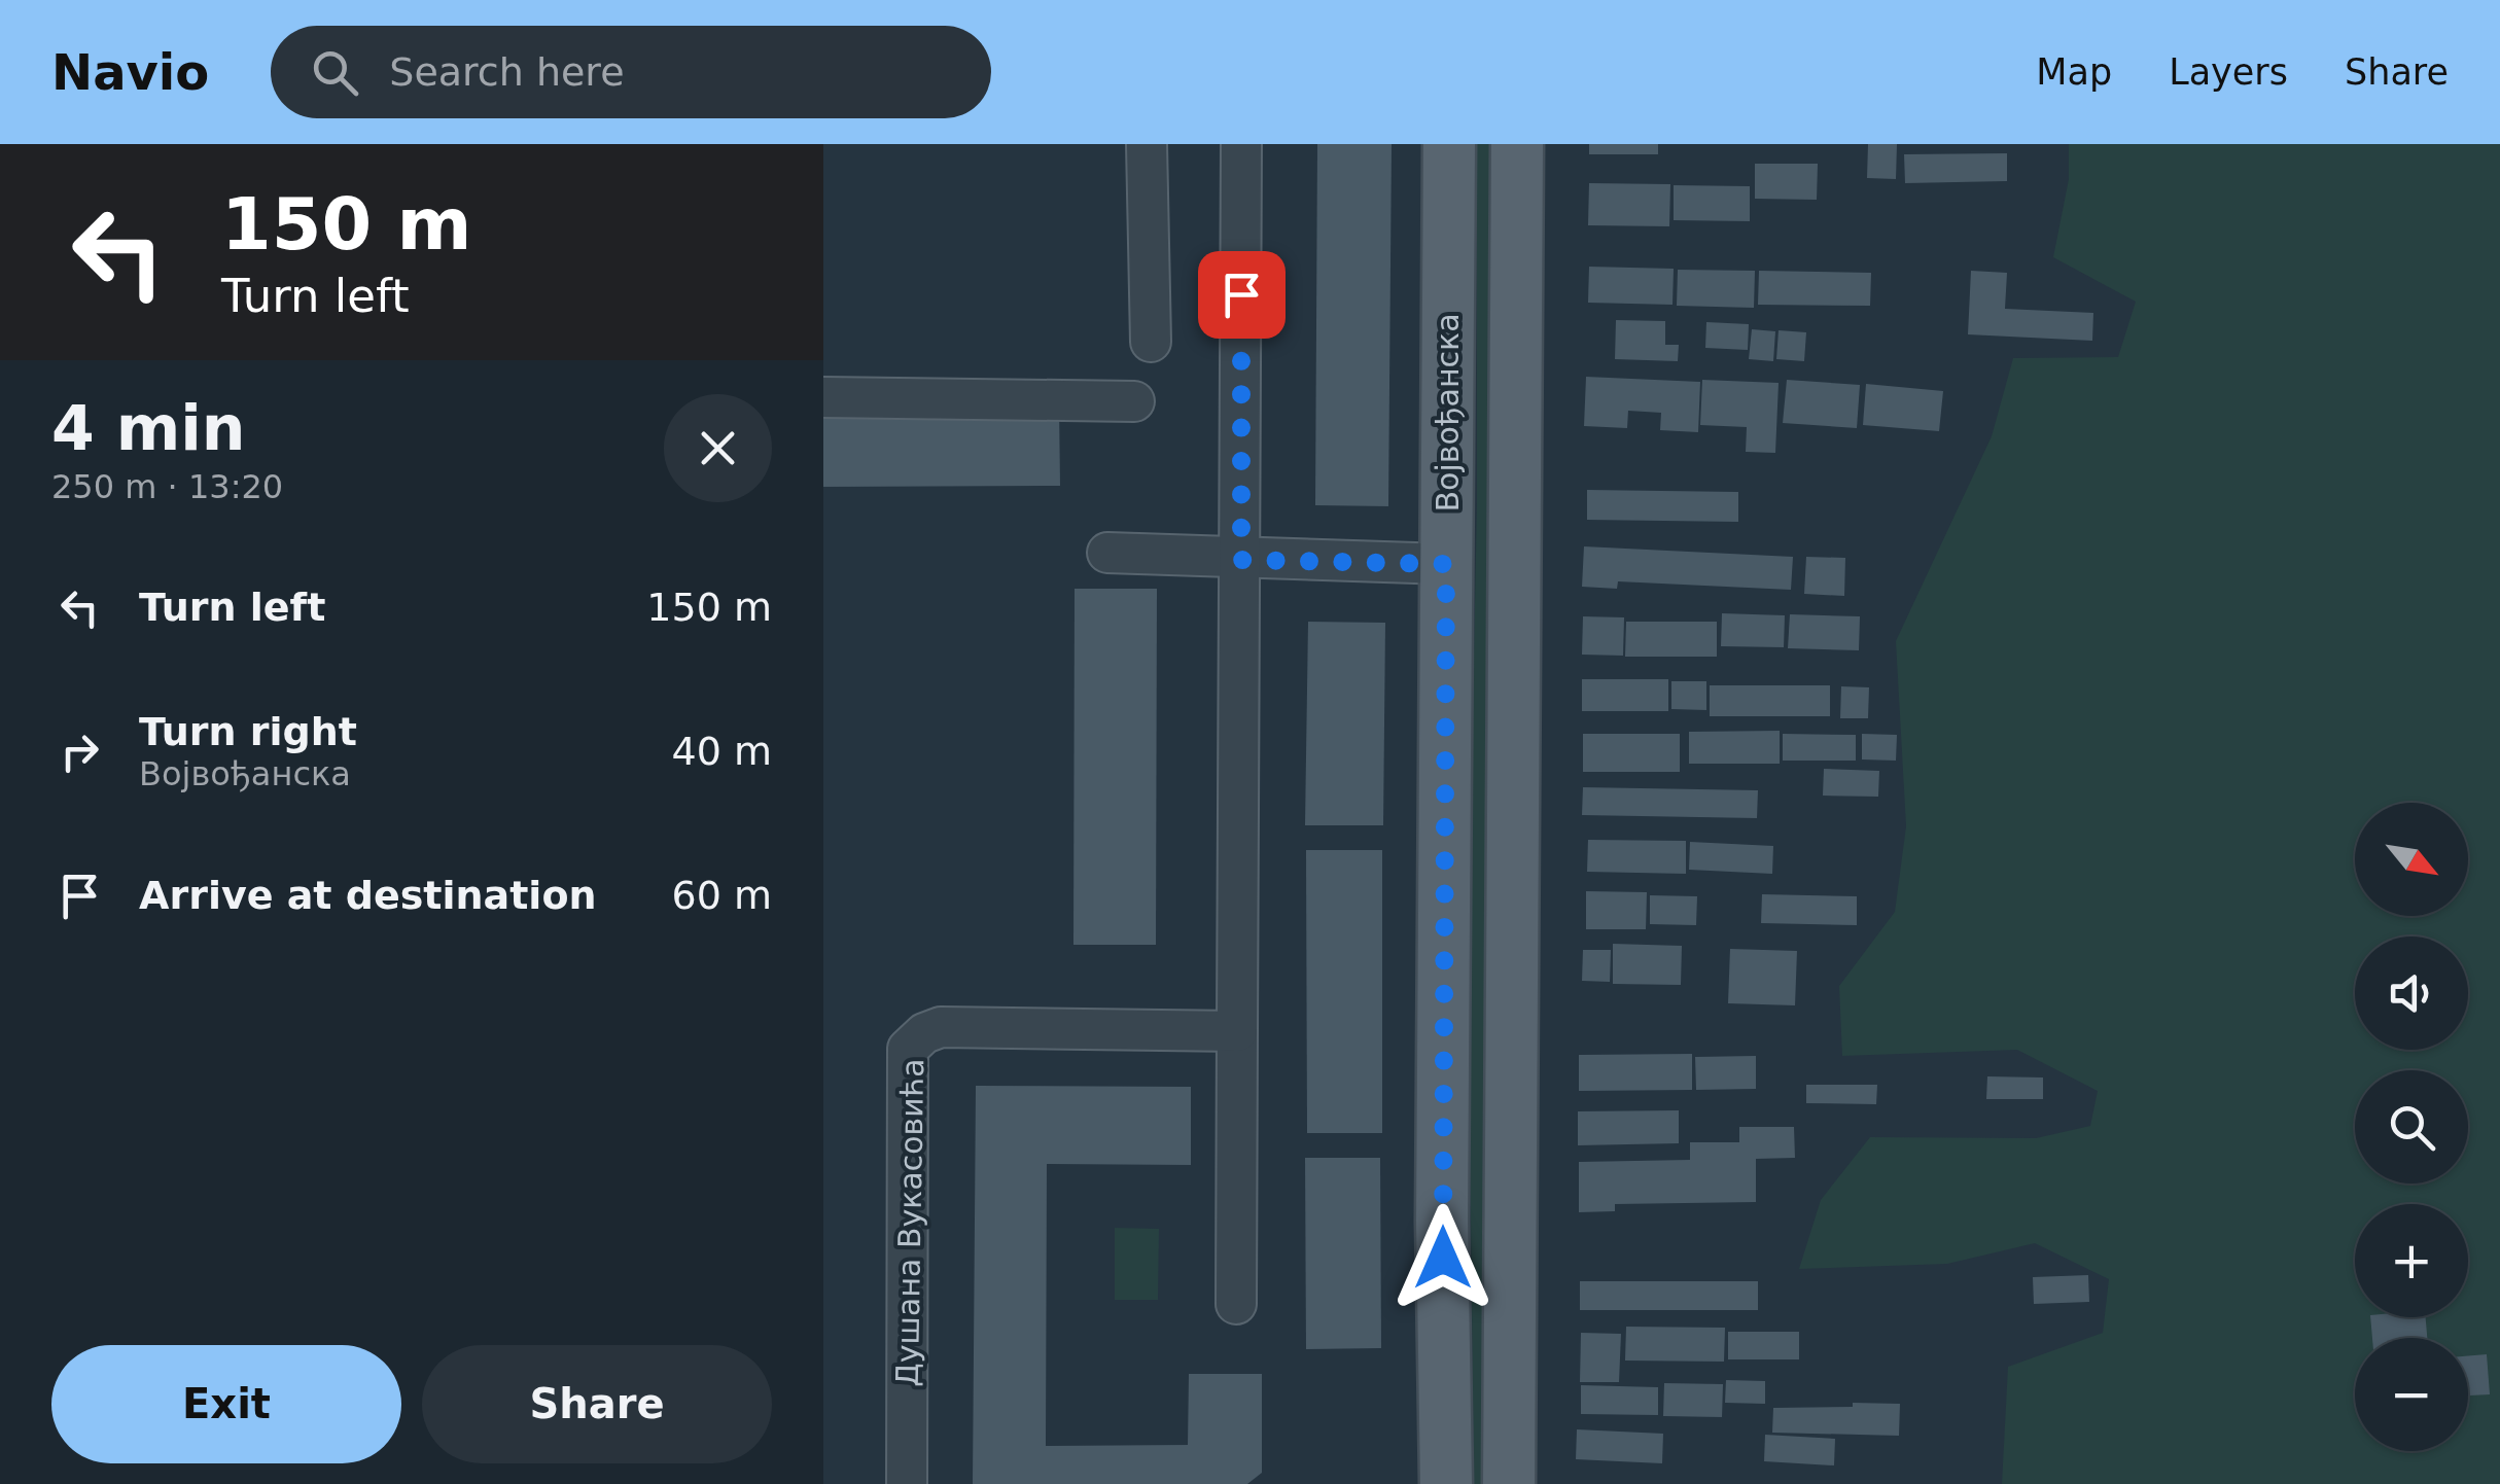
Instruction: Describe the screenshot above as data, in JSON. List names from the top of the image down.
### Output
{
  "streets": {
    "main road": ["Војвођанска"],
    "lane": ["Душана Вукасовића"]
  },
  "north": "bottom right",
  "page": {
    "header": "Navio",
    "search": "Search here",
    "nav": ["Map", "Layers", "Share"],
    "turn": ["150 m", "Turn left"],
    "heading": ["4 min", "250 m · 13:20"],
    "list": [
      {
        "name": "Turn left",
        "value": "150 m"
      },
      {
        "name": "Turn right",
        "note": "Војвођанска",
        "value": "40 m"
      },
      {
        "name": "Arrive at destination",
        "value": "60 m"
      }
    ],
    "map_buttons": ["+", "−"],
    "buttons": ["Exit", "Share"]
  }
}
